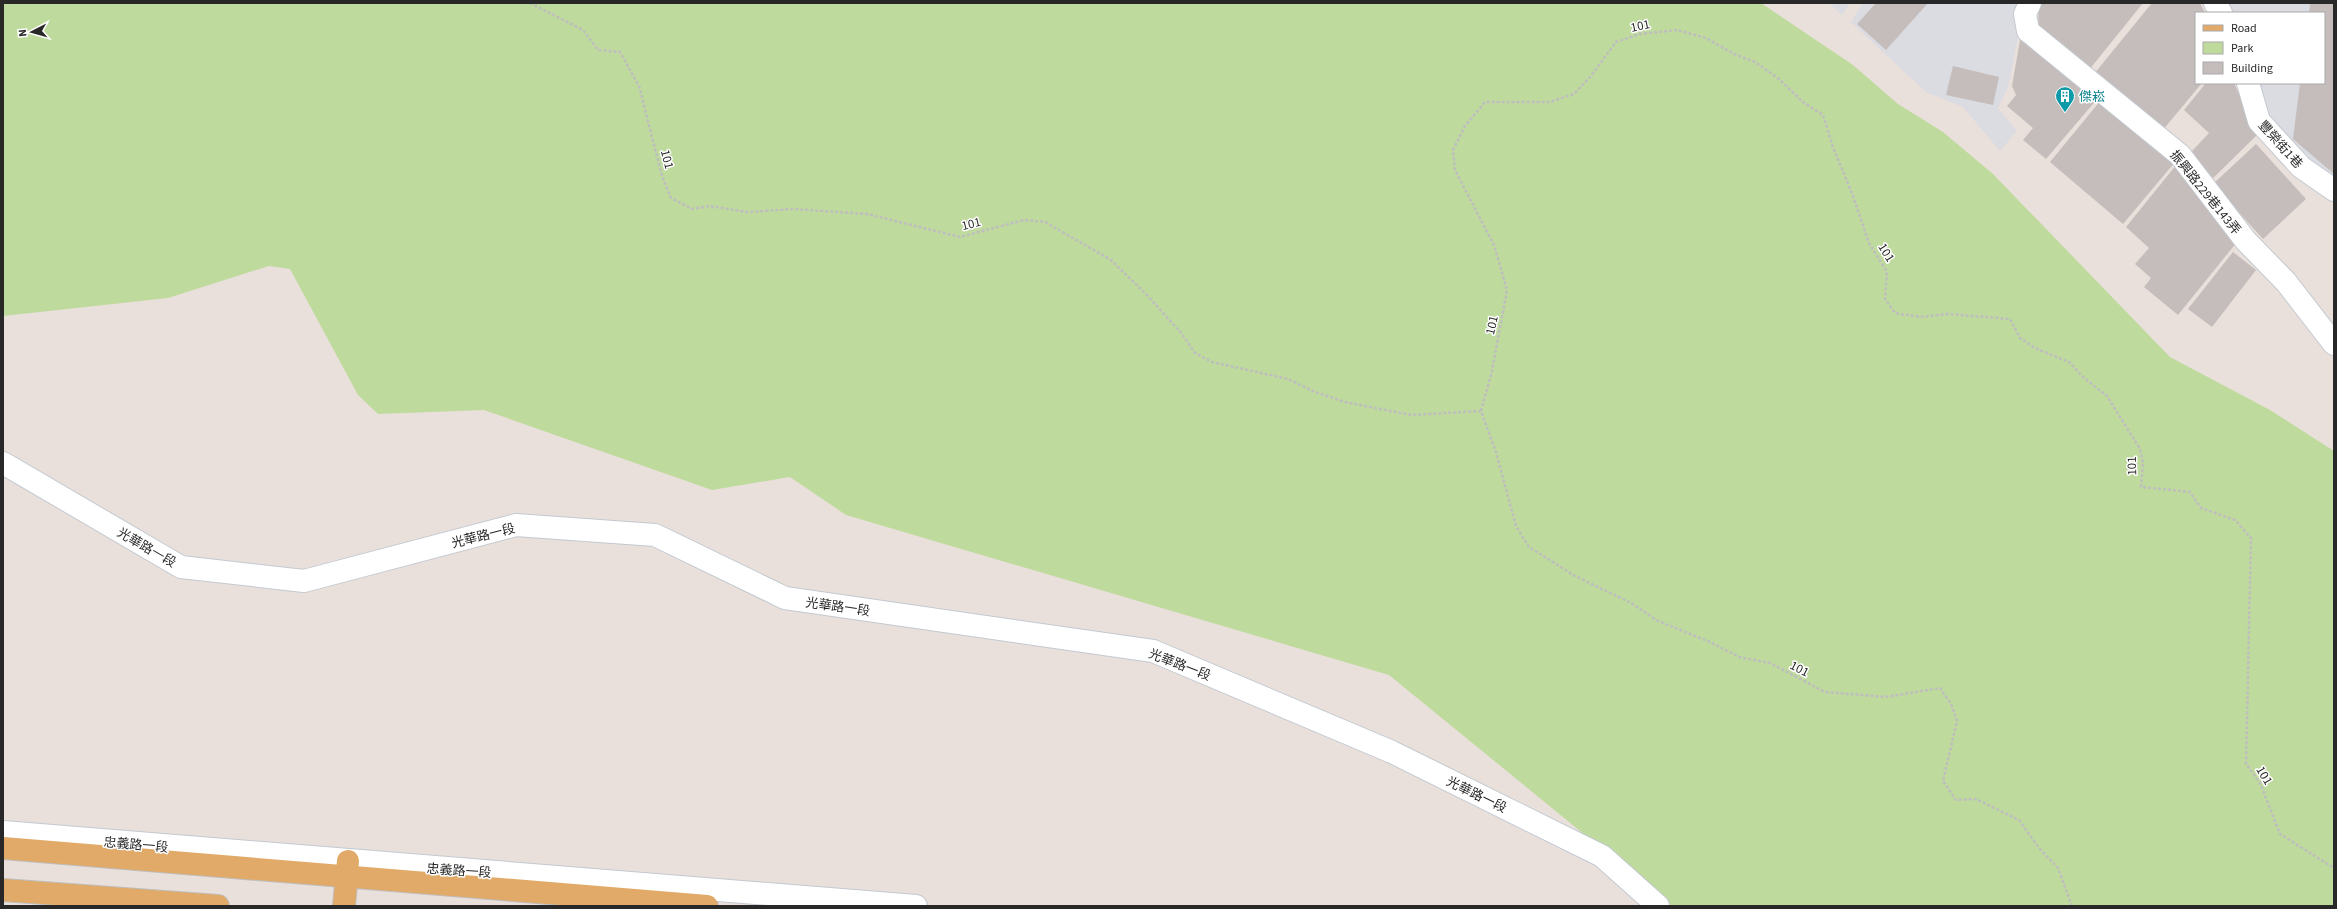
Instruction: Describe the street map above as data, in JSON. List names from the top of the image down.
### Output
{
  "streets": {
    "main road": ["忠義路一段"],
    "street": ["豐榮街1巷", "振興路229巷143弄", "光華路一段"],
    "path": ["101"]
  },
  "places": {
    "building": ["傑崧"]
  },
  "legend": ["Road", "Park", "Building"],
  "north": "left"
}
